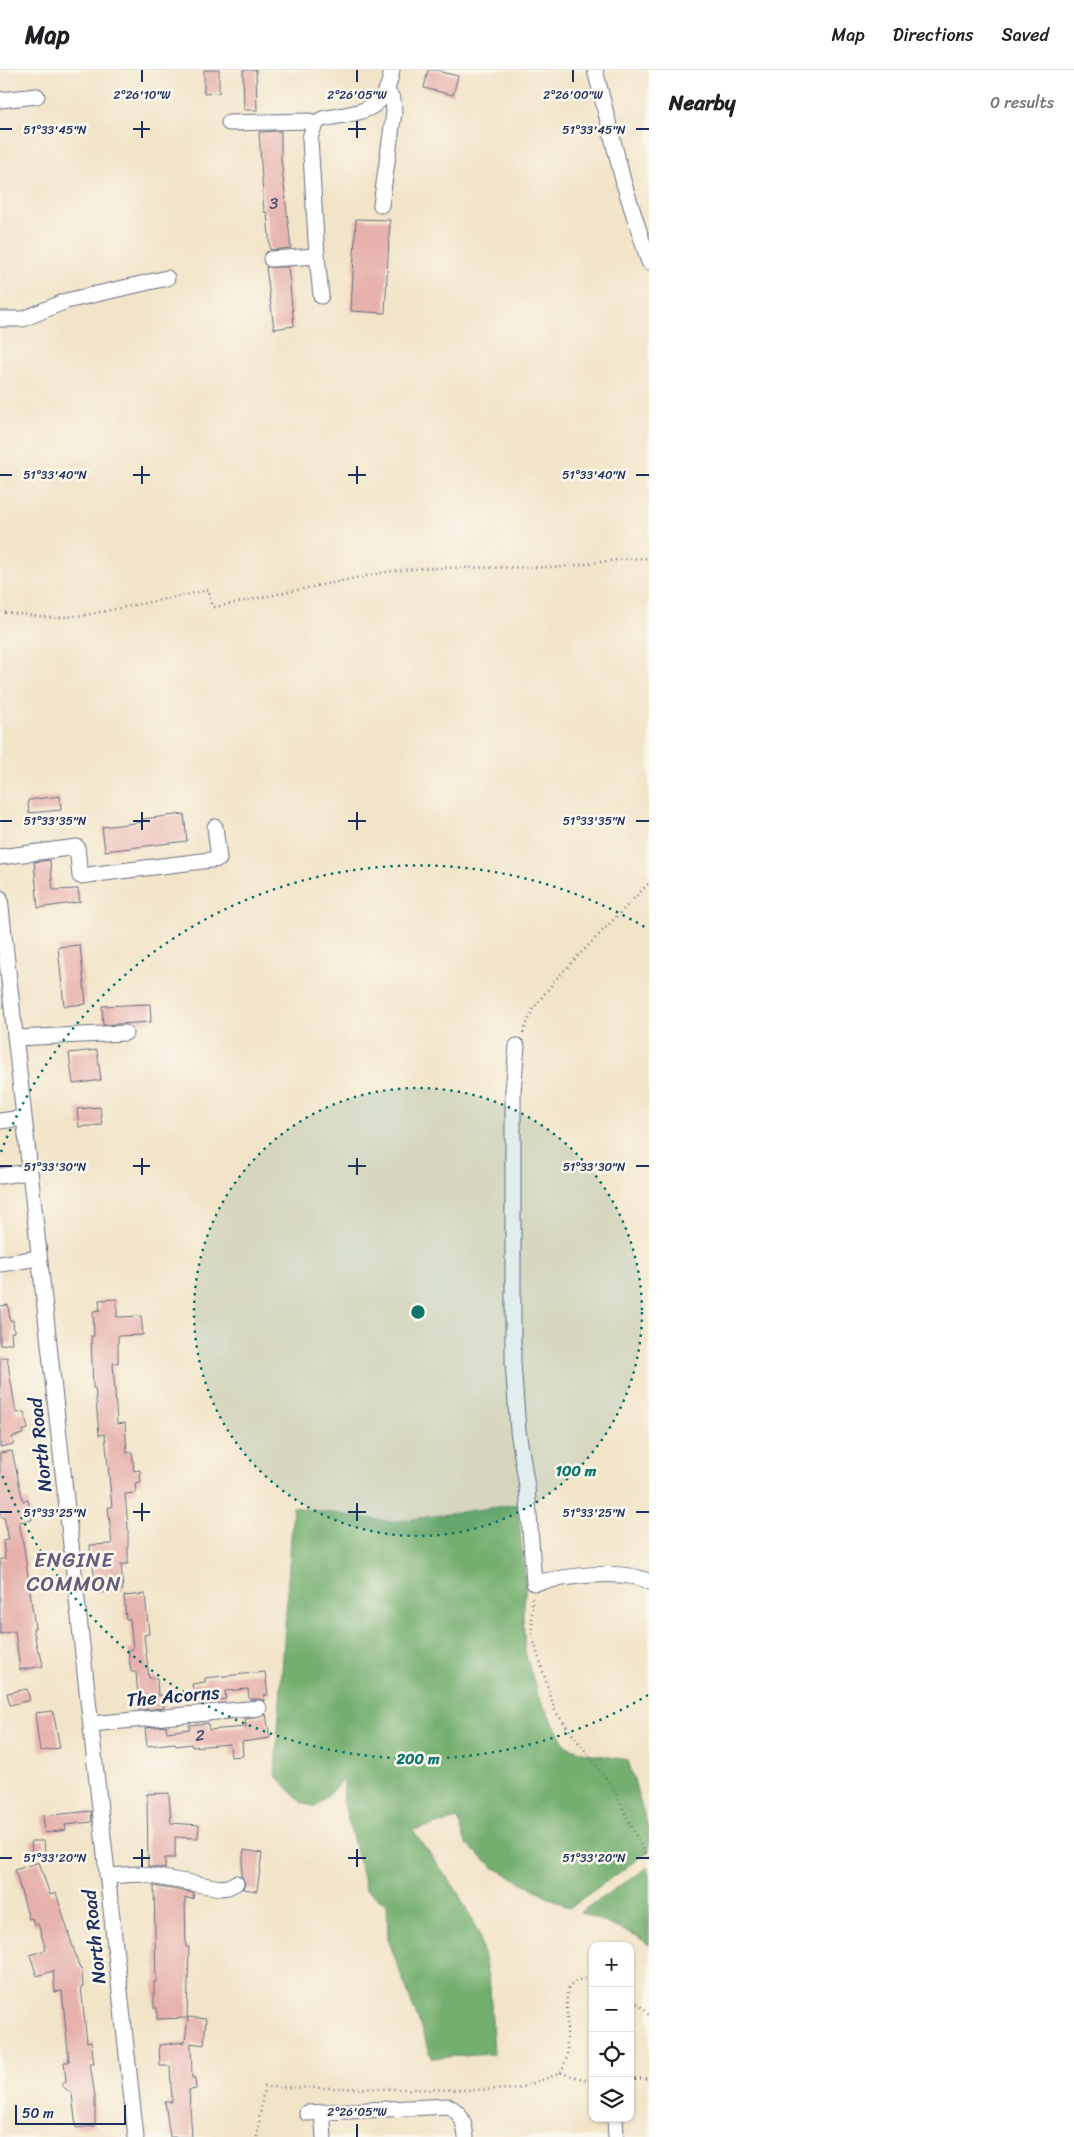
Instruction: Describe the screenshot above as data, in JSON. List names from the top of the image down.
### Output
{
  "streets": {
    "street": ["North Road", "The Acorns"]
  },
  "crossings": [
    ["North Road", "The Acorns"]
  ],
  "districts": ["ENGINE COMMON"],
  "house_numbers": ["3", "2"],
  "scale_bar": "50 m",
  "page": {
    "header": "Map",
    "nav": ["Map", "Directions", "Saved"],
    "heading": ["Nearby", "0 results"],
    "map_buttons": ["+", "−"],
    "scale": "50 m"
  },
  "coordinates": [
    "2°26'10\"W",
    "2°26'05\"W",
    "2°26'00\"W",
    "51°33'45\"N",
    "51°33'40\"N",
    "51°33'35\"N",
    "51°33'30\"N",
    "51°33'25\"N",
    "51°33'20\"N"
  ],
  "rings": ["100 m", "200 m"]
}
